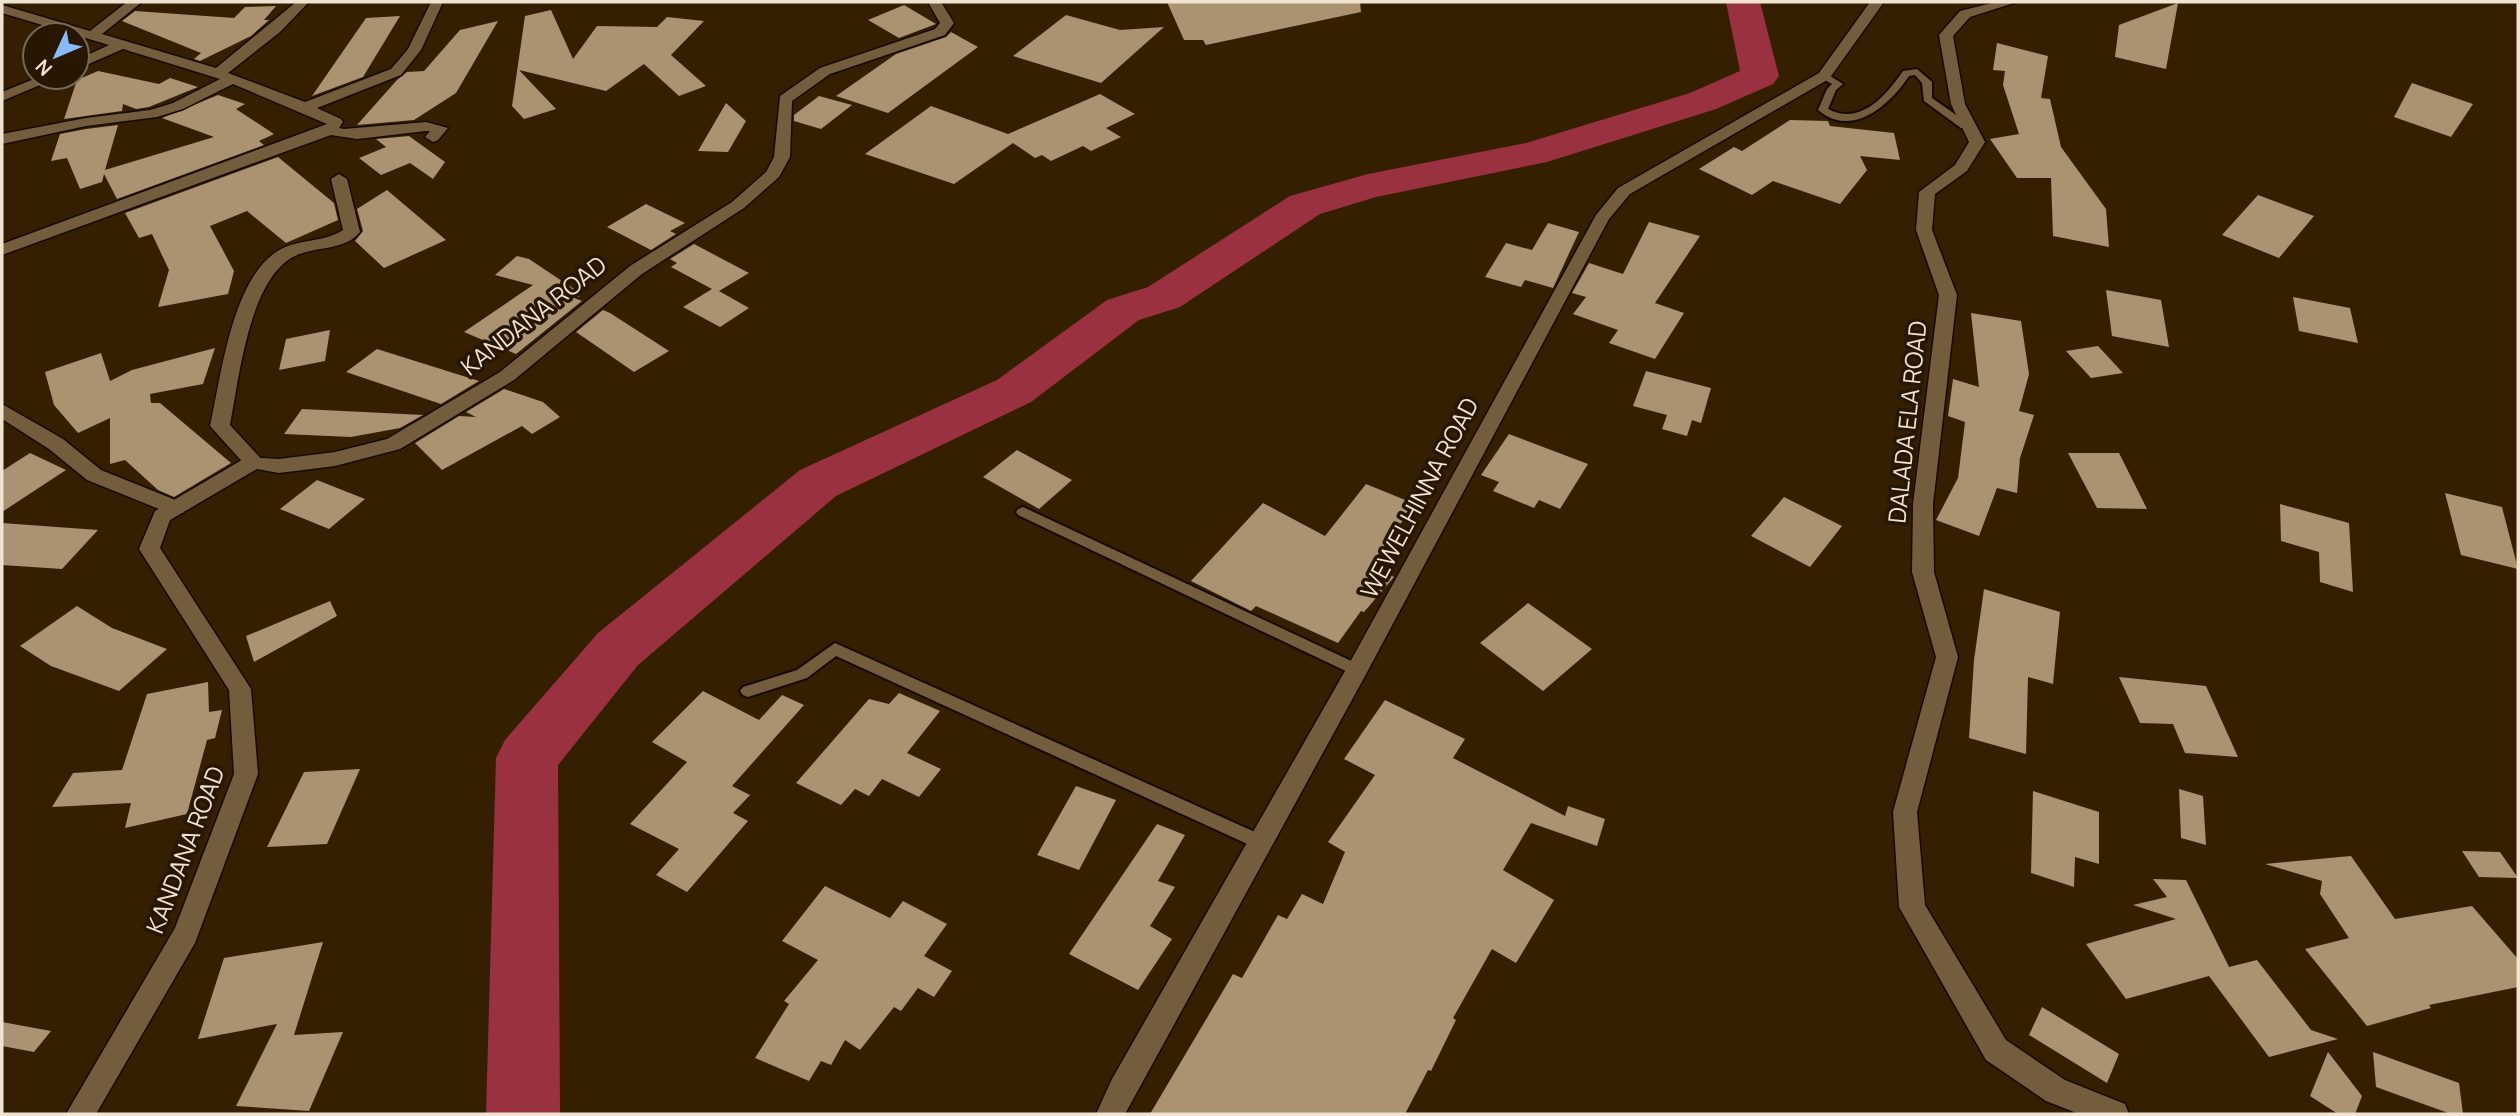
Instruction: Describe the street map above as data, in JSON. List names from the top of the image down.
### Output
{
  "streets": {
    "street": ["KANDANA ROAD", "DALADA ELA ROAD", "WEWELHINNA ROAD"]
  },
  "north": "bottom left"
}
